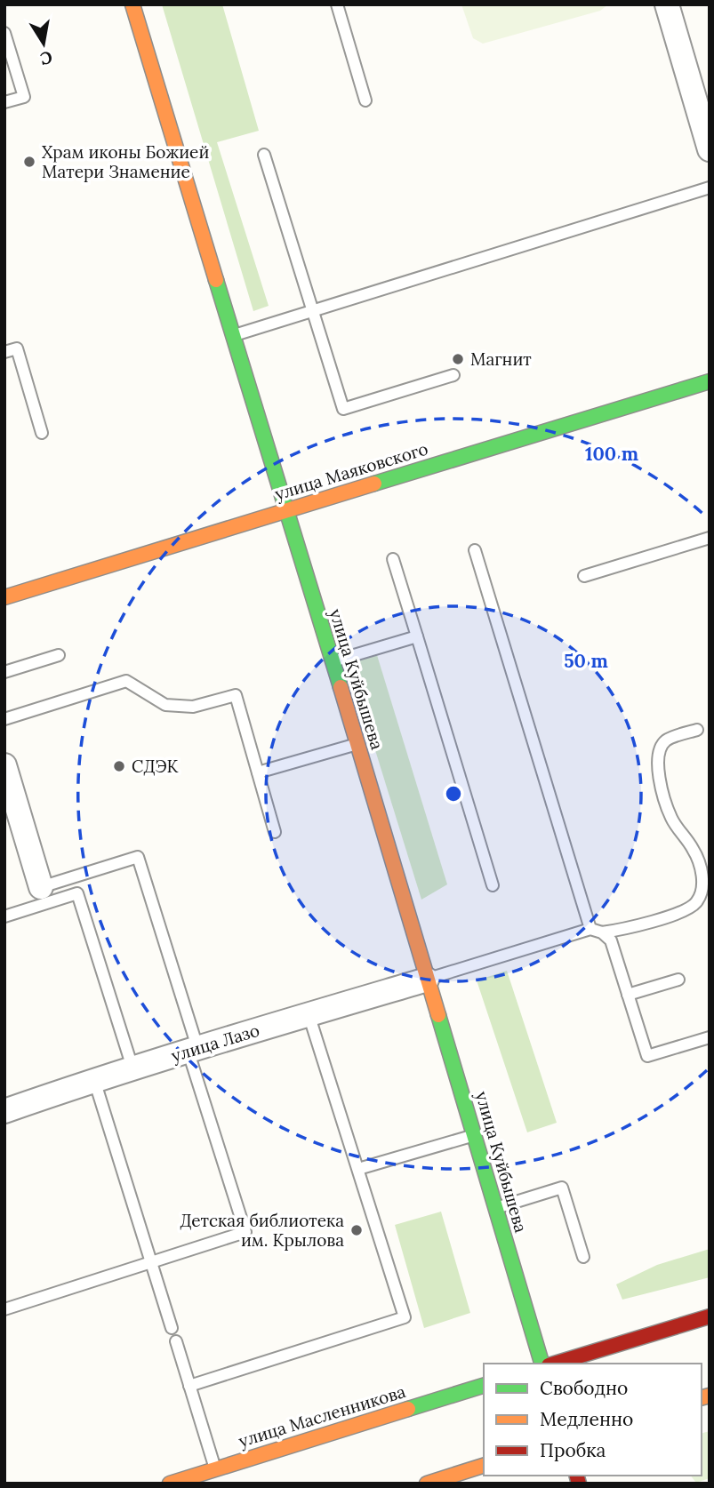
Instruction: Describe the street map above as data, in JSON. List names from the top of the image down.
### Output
{
  "streets": {
    "main road": ["улица Маяковского", "улица Куйбышева", "улица Масленникова"],
    "street": ["улица Лазо"]
  },
  "crossings": [
    ["улица Маяковского", "улица Куйбышева"],
    ["улица Куйбышева", "улица Лазо"]
  ],
  "places": [
    "Храм иконы Божией Матери Знамение",
    "Магнит",
    "СДЭК",
    "Детская библиотека им. Крылова"
  ],
  "legend": ["Свободно", "Медленно", "Пробка"],
  "north": "bottom",
  "rings": ["100 m", "50 m"]
}
